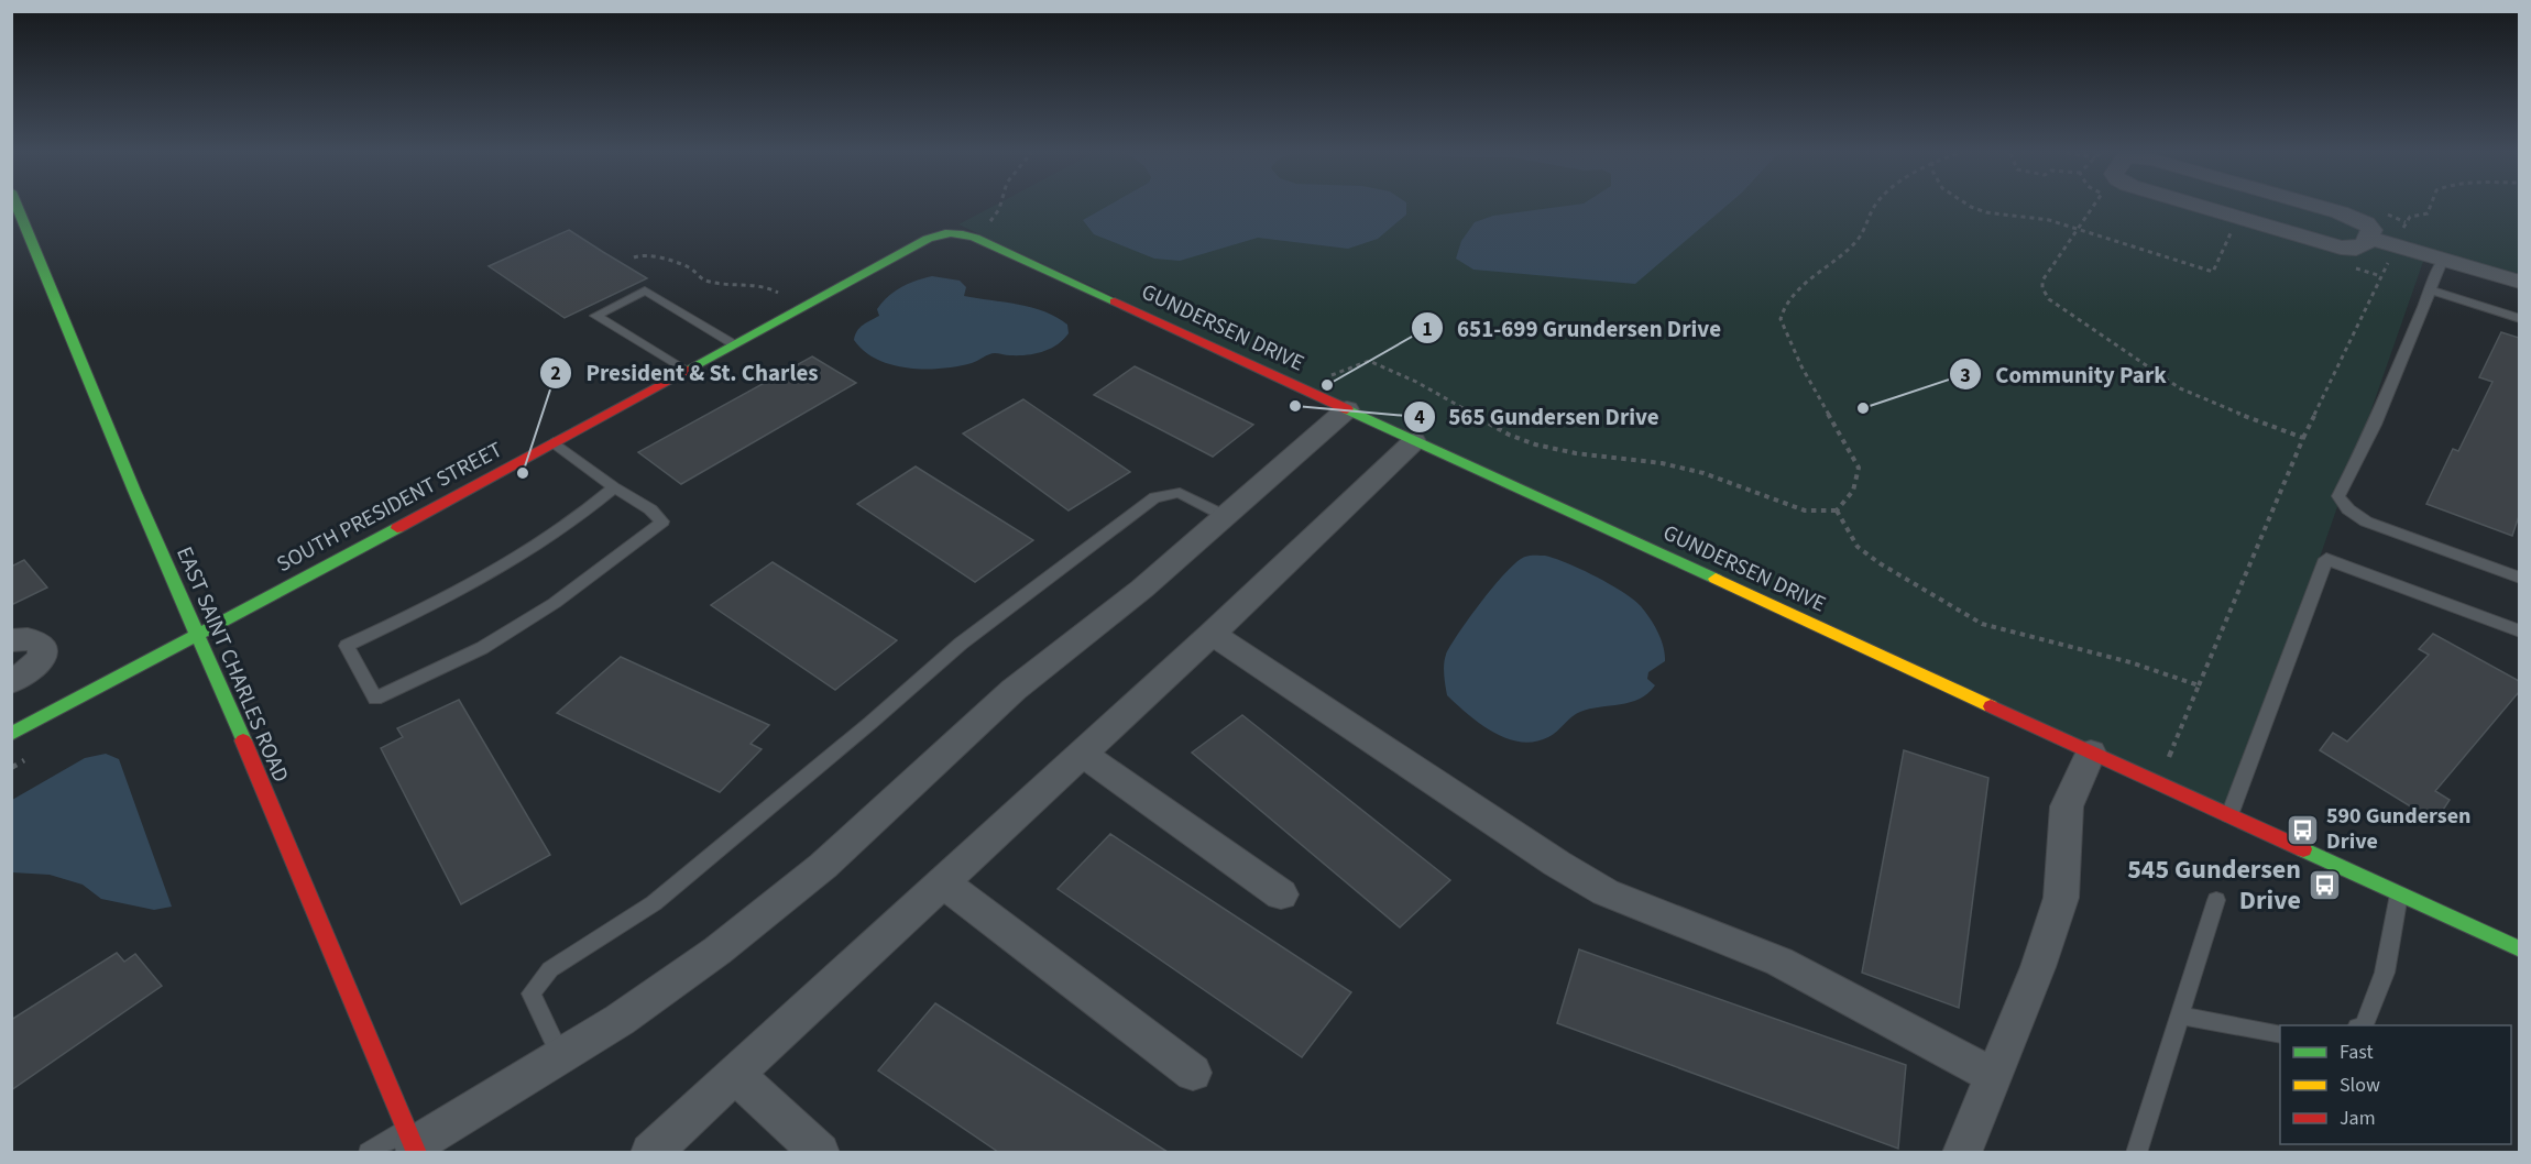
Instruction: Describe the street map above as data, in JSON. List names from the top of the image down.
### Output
{
  "streets": {
    "street": ["GUNDERSEN DRIVE", "SOUTH PRESIDENT STREET", "EAST SAINT CHARLES ROAD"]
  },
  "crossings": [
    ["GUNDERSEN DRIVE", "SOUTH PRESIDENT STREET"],
    ["SOUTH PRESIDENT STREET", "EAST SAINT CHARLES ROAD"]
  ],
  "places": {
    "other": [
      "651-699 Grundersen Drive",
      "565 Gundersen Drive",
      "Community Park",
      "President & St. Charles"
    ],
    "bus stop": ["590 Gundersen Drive", "545 Gundersen Drive"]
  },
  "legend": ["Fast", "Slow", "Jam"]
}
